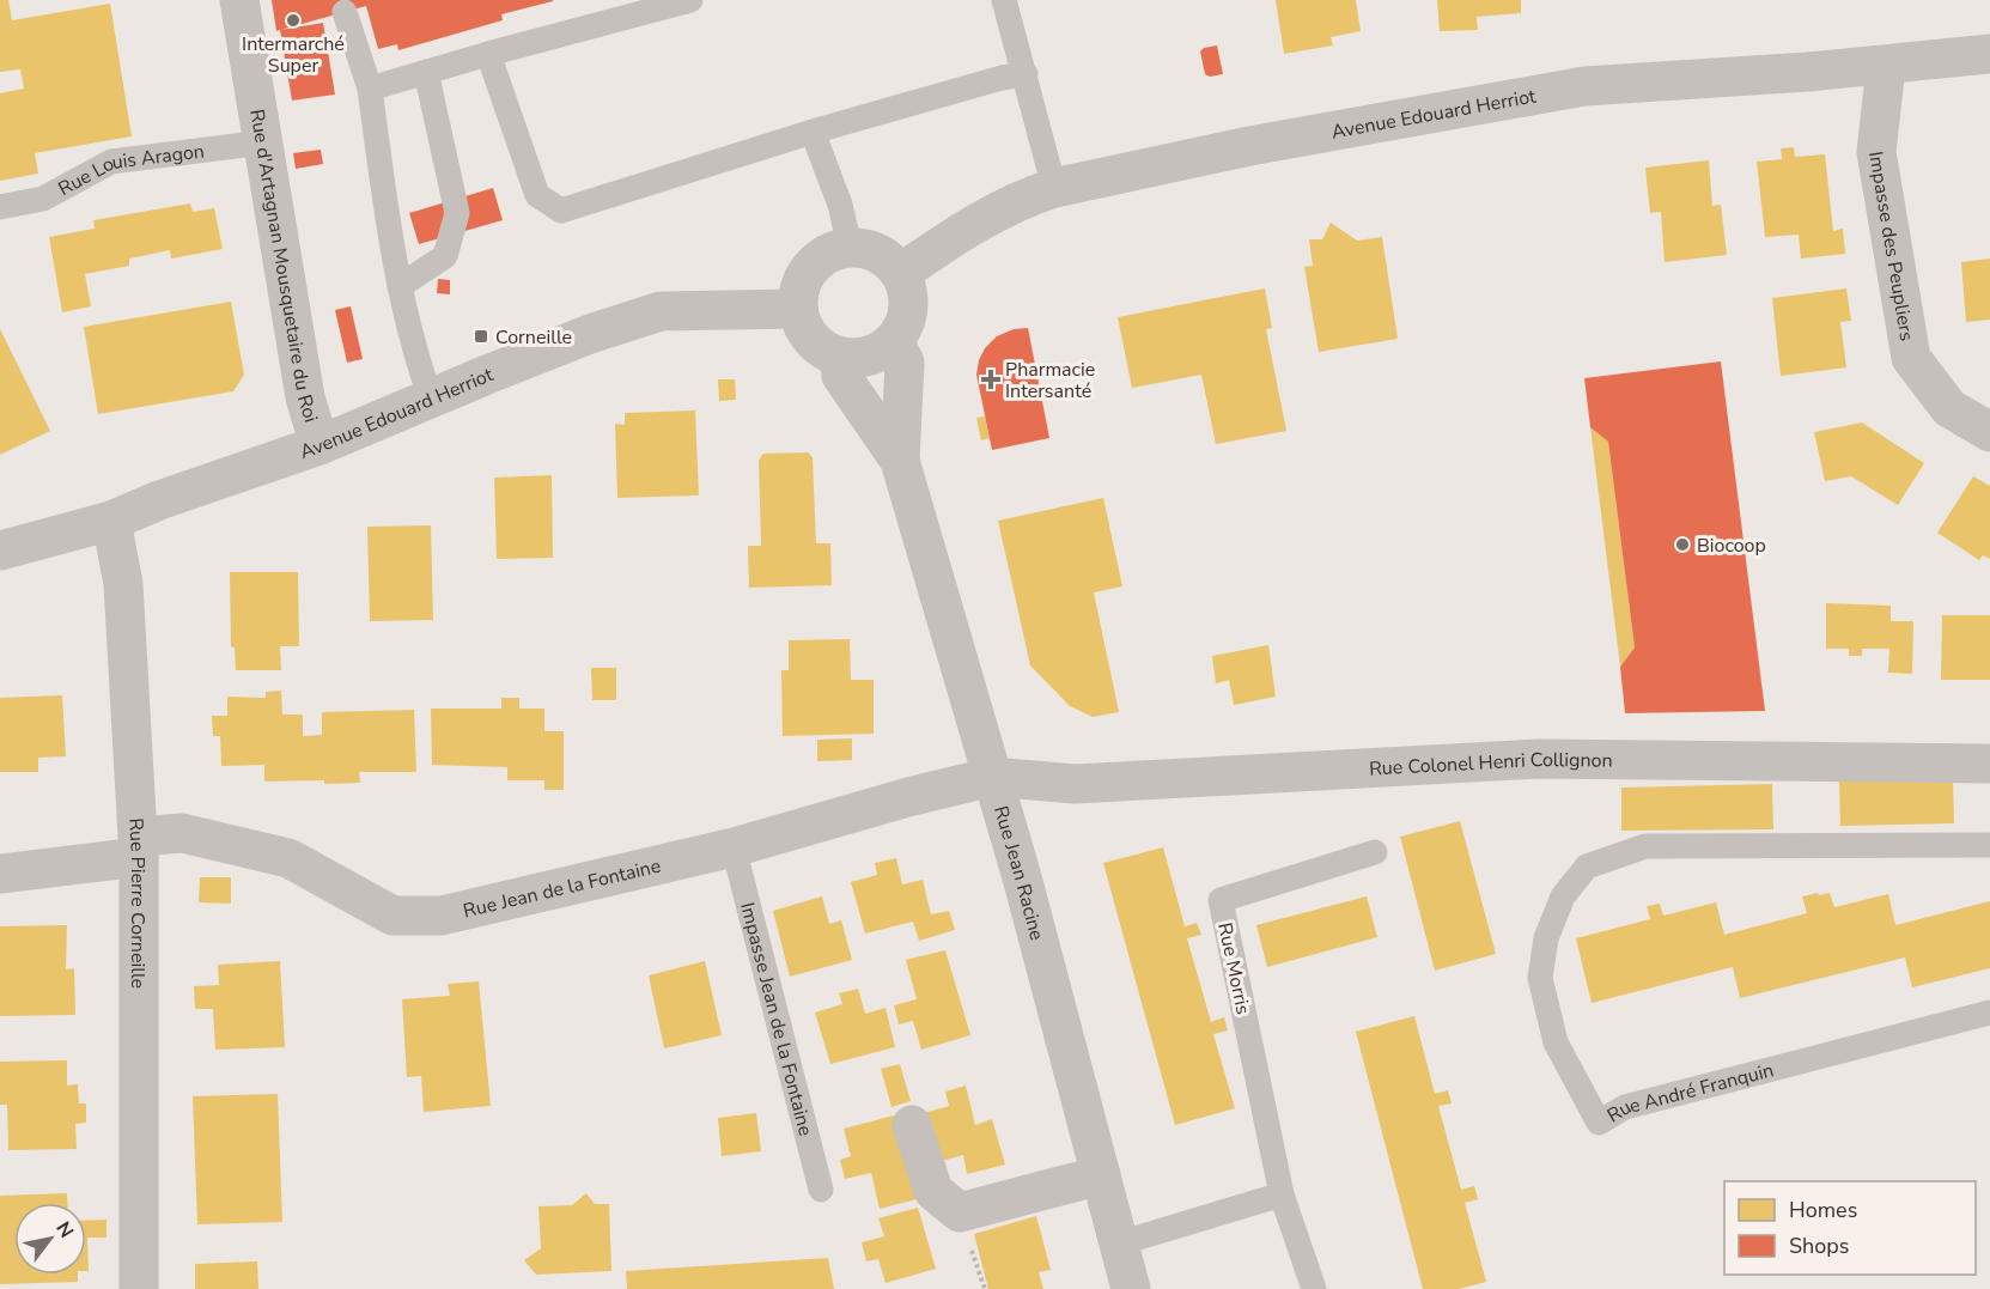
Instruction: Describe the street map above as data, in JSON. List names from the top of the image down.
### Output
{
  "streets": {
    "street": [
      "Avenue Edouard Herriot",
      "Impasse des Peupliers",
      "Rue d'Artagnan Mousquetaire du Roi",
      "Rue Colonel Henri Collignon",
      "Rue Jean Racine",
      "Rue Jean de la Fontaine",
      "Rue Pierre Corneille"
    ],
    "lane": [
      "Rue Louis Aragon",
      "Rue Morris",
      "Impasse Jean de la Fontaine",
      "Rue André Franquin"
    ]
  },
  "crossings": [
    ["Avenue Edouard Herriot", "Impasse des Peupliers"],
    ["Avenue Edouard Herriot", "Rue d'Artagnan Mousquetaire du Roi"],
    ["Avenue Edouard Herriot", "Rue Jean Racine"],
    ["Avenue Edouard Herriot", "Rue Pierre Corneille"],
    ["Rue Louis Aragon", "Rue d'Artagnan Mousquetaire du Roi"],
    ["Rue Colonel Henri Collignon", "Rue Jean Racine"],
    ["Rue Colonel Henri Collignon", "Rue Jean de la Fontaine"],
    ["Rue Jean Racine", "Rue Jean de la Fontaine"],
    ["Rue Jean de la Fontaine", "Rue Pierre Corneille"],
    ["Rue Jean de la Fontaine", "Impasse Jean de la Fontaine"]
  ],
  "places": {
    "other": ["Intermarché Super", "Biocoop"],
    "transit": ["Corneille"],
    "health": ["Pharmacie Intersanté"]
  },
  "legend": ["Homes", "Shops"],
  "north": "top right"
}
